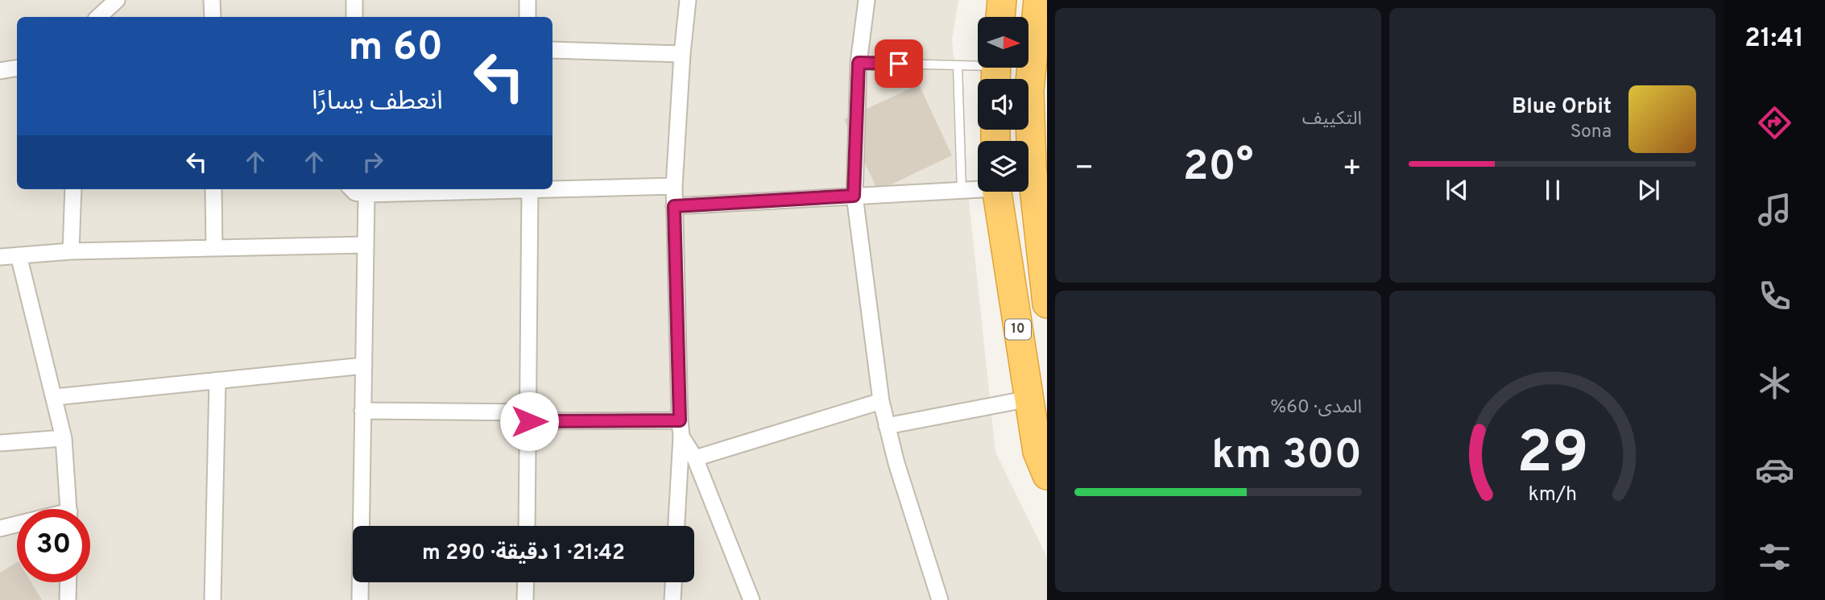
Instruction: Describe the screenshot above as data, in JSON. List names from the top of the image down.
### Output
{
  "streets": {
    "highway": ["10"]
  },
  "north": "right",
  "page": {
    "tabs": "21:41",
    "tile": [
      "التكييف",
      ["المدى · 60%", "300 km"]
    ],
    "turn": ["60 m", "انعطف يسارًا"],
    "song": ["Blue Orbit", "Sona"],
    "heat": ["−", "20°", "+"],
    "limit": "30",
    "trip": "21:42 · 1 دقيقة · 290 m",
    "gauge": ["29", "km/h"]
  }
}
